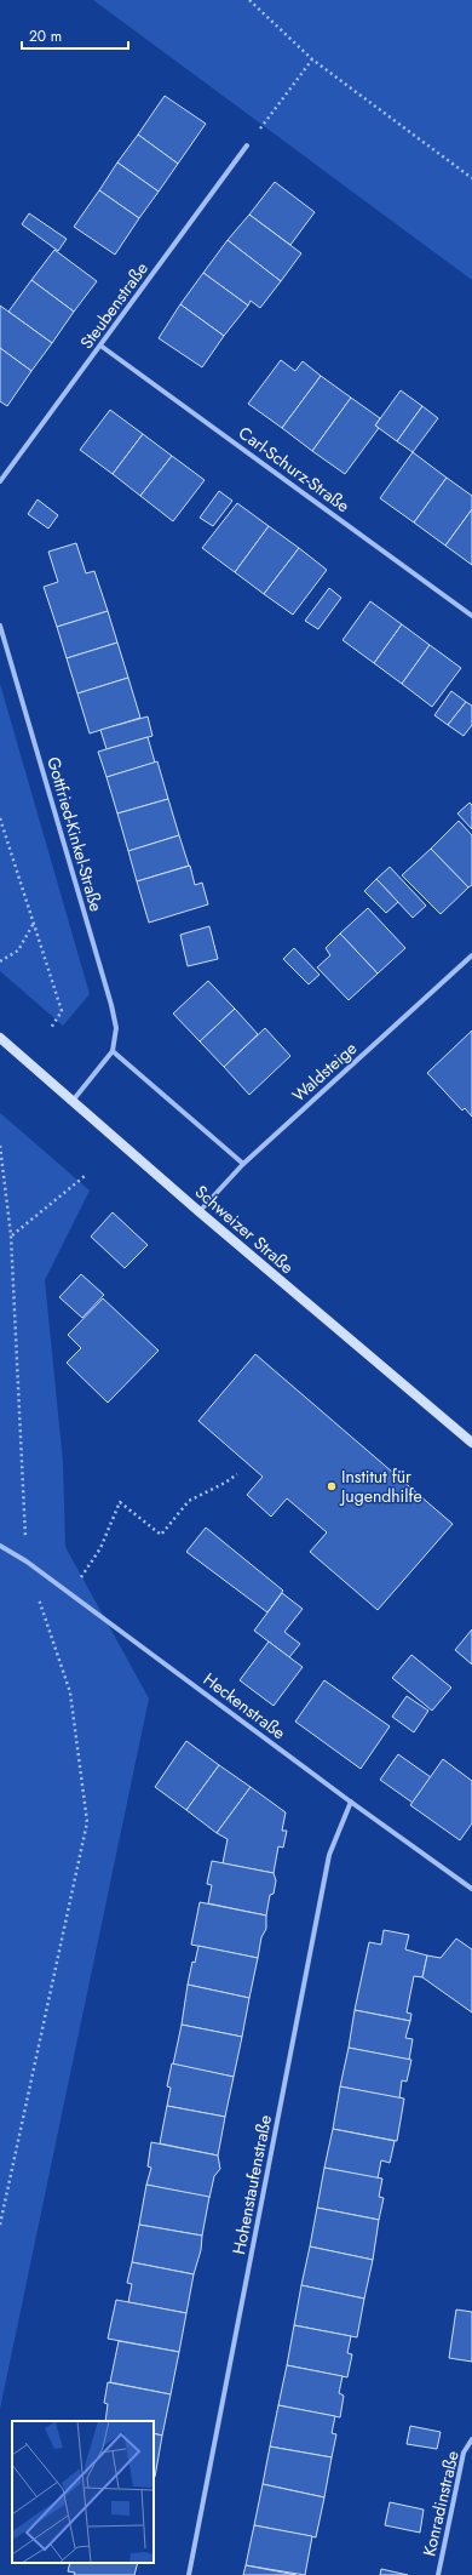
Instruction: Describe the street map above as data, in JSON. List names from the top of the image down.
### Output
{
  "streets": {
    "main road": ["Schweizer Straße"],
    "street": [
      "Steubenstraße",
      "Carl-Schurz-Straße",
      "Gottfried-Kinkel-Straße",
      "Waldsteige",
      "Heckenstraße",
      "Hohenstaufenstraße",
      "Konradinstraße"
    ]
  },
  "crossings": [
    ["Steubenstraße", "Carl-Schurz-Straße"],
    ["Waldsteige", "Schweizer Straße"],
    ["Heckenstraße", "Hohenstaufenstraße"]
  ],
  "places": ["Institut für Jugendhilfe"],
  "scale_bar": "20 m"
}
